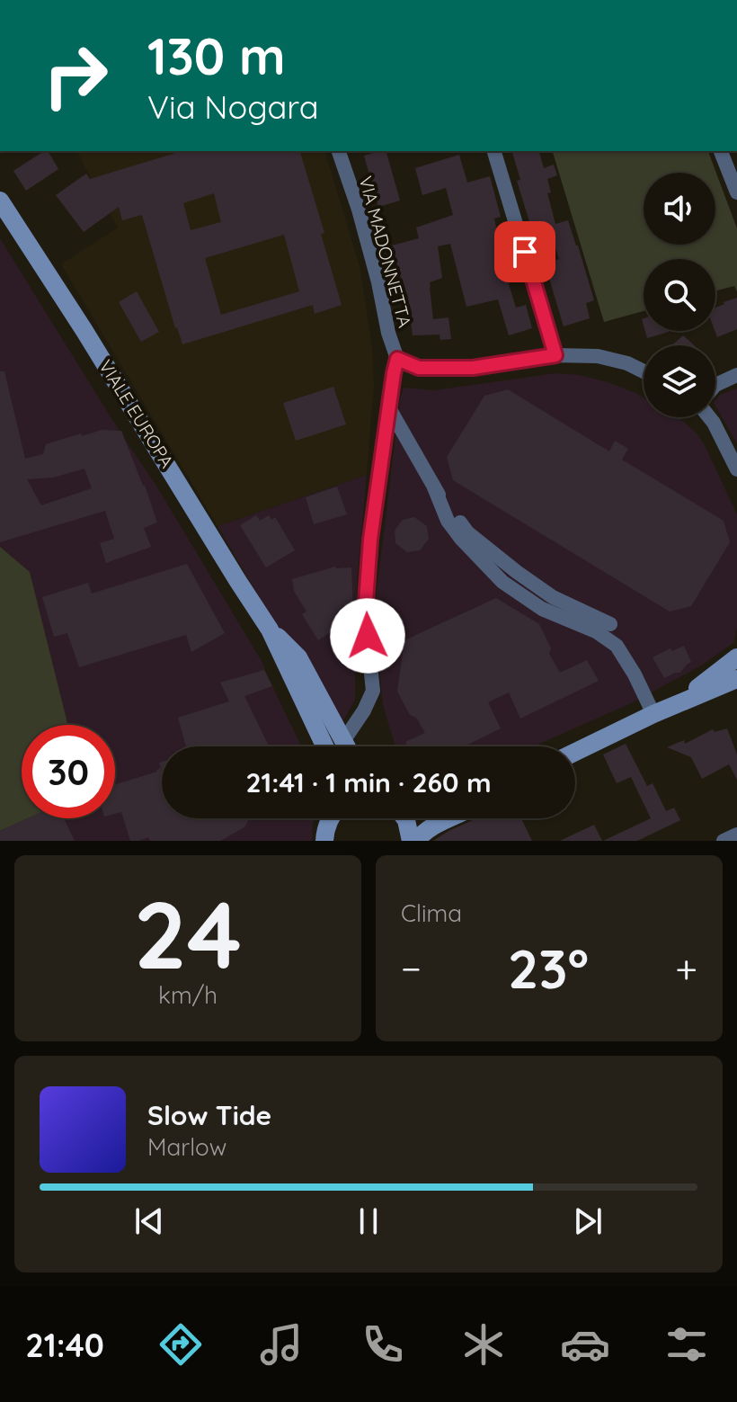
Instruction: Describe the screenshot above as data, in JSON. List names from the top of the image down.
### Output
{
  "streets": {
    "main road": ["VIALE EUROPA"],
    "street": ["VIA MADONNETTA"]
  },
  "crossings": [
    ["VIA MADONNETTA", "VIALE EUROPA"]
  ],
  "page": {
    "turn": ["130 m", "Via Nogara"],
    "limit": "30",
    "trip": "21:41 · 1 min · 260 m",
    "tile": [
      ["24", "km/h"],
      "Clima"
    ],
    "heat": ["−", "23°", "+"],
    "song": ["Slow Tide", "Marlow"],
    "tabs": "21:40"
  }
}
